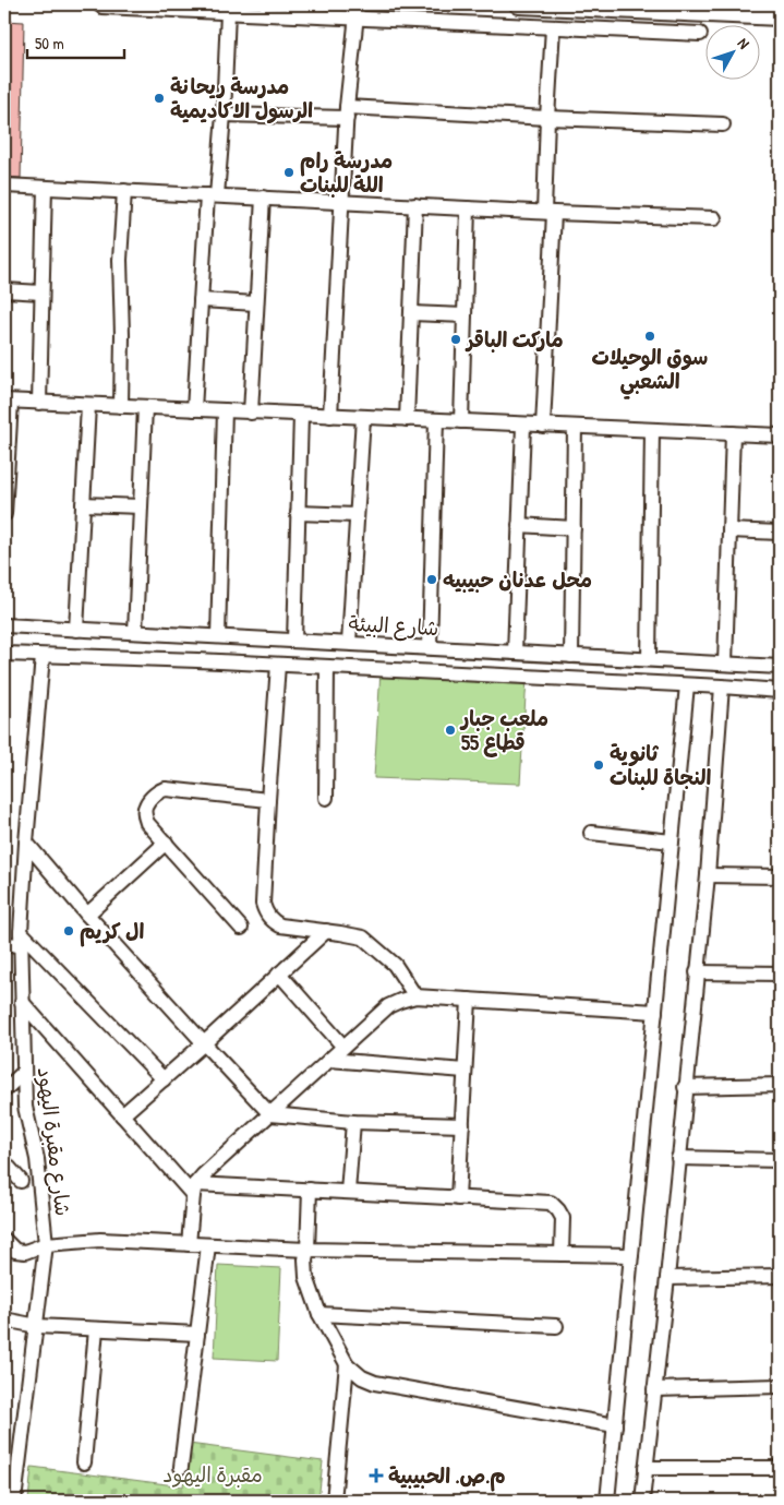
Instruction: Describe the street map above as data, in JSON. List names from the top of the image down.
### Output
{
  "streets": {
    "street": ["شارع البيئة", "شارع مقبرة اليهود"]
  },
  "parks": ["مقبرة اليهود"],
  "places": {
    "other": [
      "مدرسة ريحانة الرسول الاكاديمية",
      "مدرسة رام اللة للبنات",
      "سوق الوحيلات الشعبي",
      "ماركت الباقر",
      "محل عدنان حبيبيه",
      "ملعب جبار قطاع 55",
      "ثانوية النجاة للبنات",
      "ال كريم"
    ],
    "health": ["م.ص. الحبيبية"]
  },
  "scale_bar": "50 m",
  "north": "top right"
}
